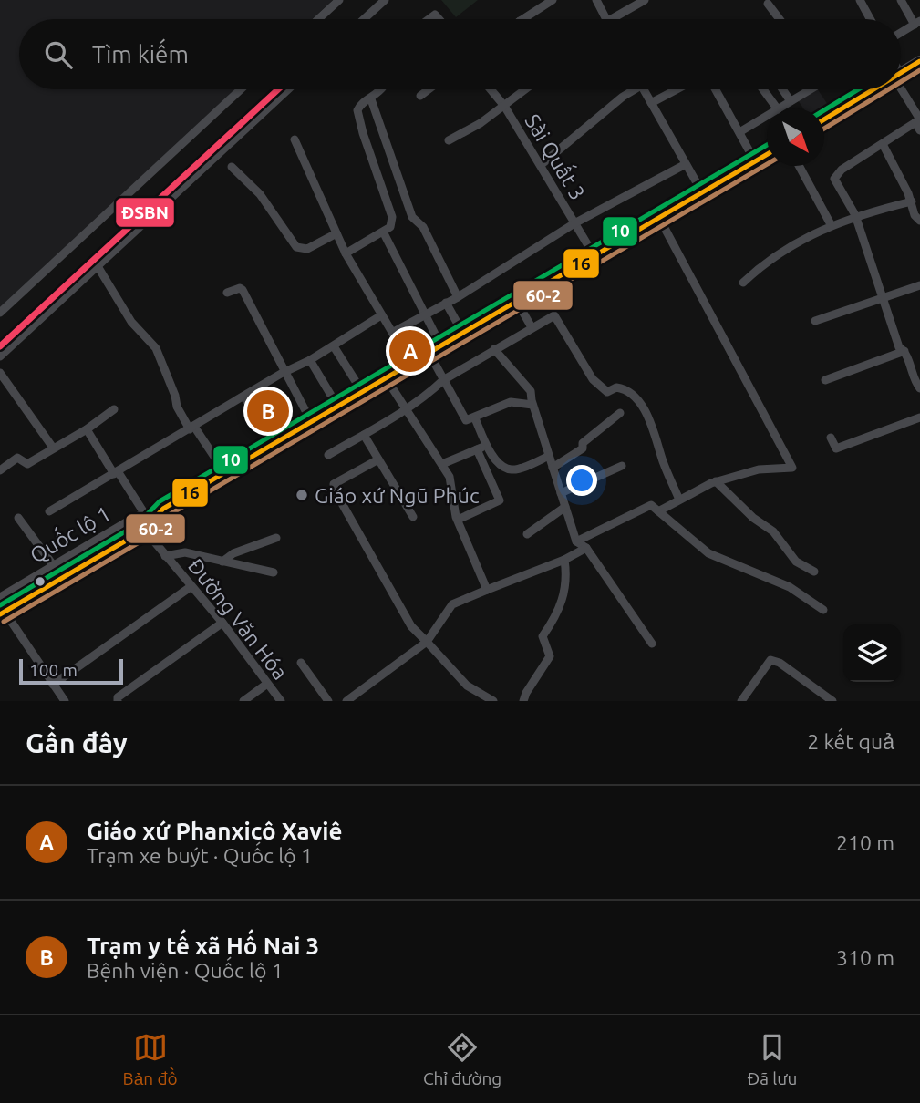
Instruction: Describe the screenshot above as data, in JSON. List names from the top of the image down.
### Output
{
  "streets": {
    "highway": ["Quốc lộ 1"],
    "street": ["Sài Quất 3", "Đường Văn Hóa"]
  },
  "crossings": [
    ["Sài Quất 3", "Quốc lộ 1"],
    ["Quốc lộ 1", "Đường Văn Hóa"]
  ],
  "places": ["Giáo xứ Ngũ Phúc"],
  "lines": [
    "transit line 16",
    "transit line 60-2",
    "transit line ĐSBN",
    "transit line 10"
  ],
  "scale_bar": "100 m",
  "north": "bottom right",
  "page": {
    "search": "Tìm kiếm",
    "pins": ["A", "B"],
    "scale": "100 m",
    "heading": ["Gần đây", "2 kết quả"],
    "list": [
      {
        "mark": "A",
        "name": "Giáo xứ Phanxicô Xaviê",
        "note": "Trạm xe buýt · Quốc lộ 1",
        "value": "210 m"
      },
      {
        "mark": "B",
        "name": "Trạm y tế xã Hố Nai 3",
        "note": "Bệnh viện · Quốc lộ 1",
        "value": "310 m"
      }
    ],
    "nav": ["Bản đồ", "Chỉ đường", "Đã lưu"]
  }
}
